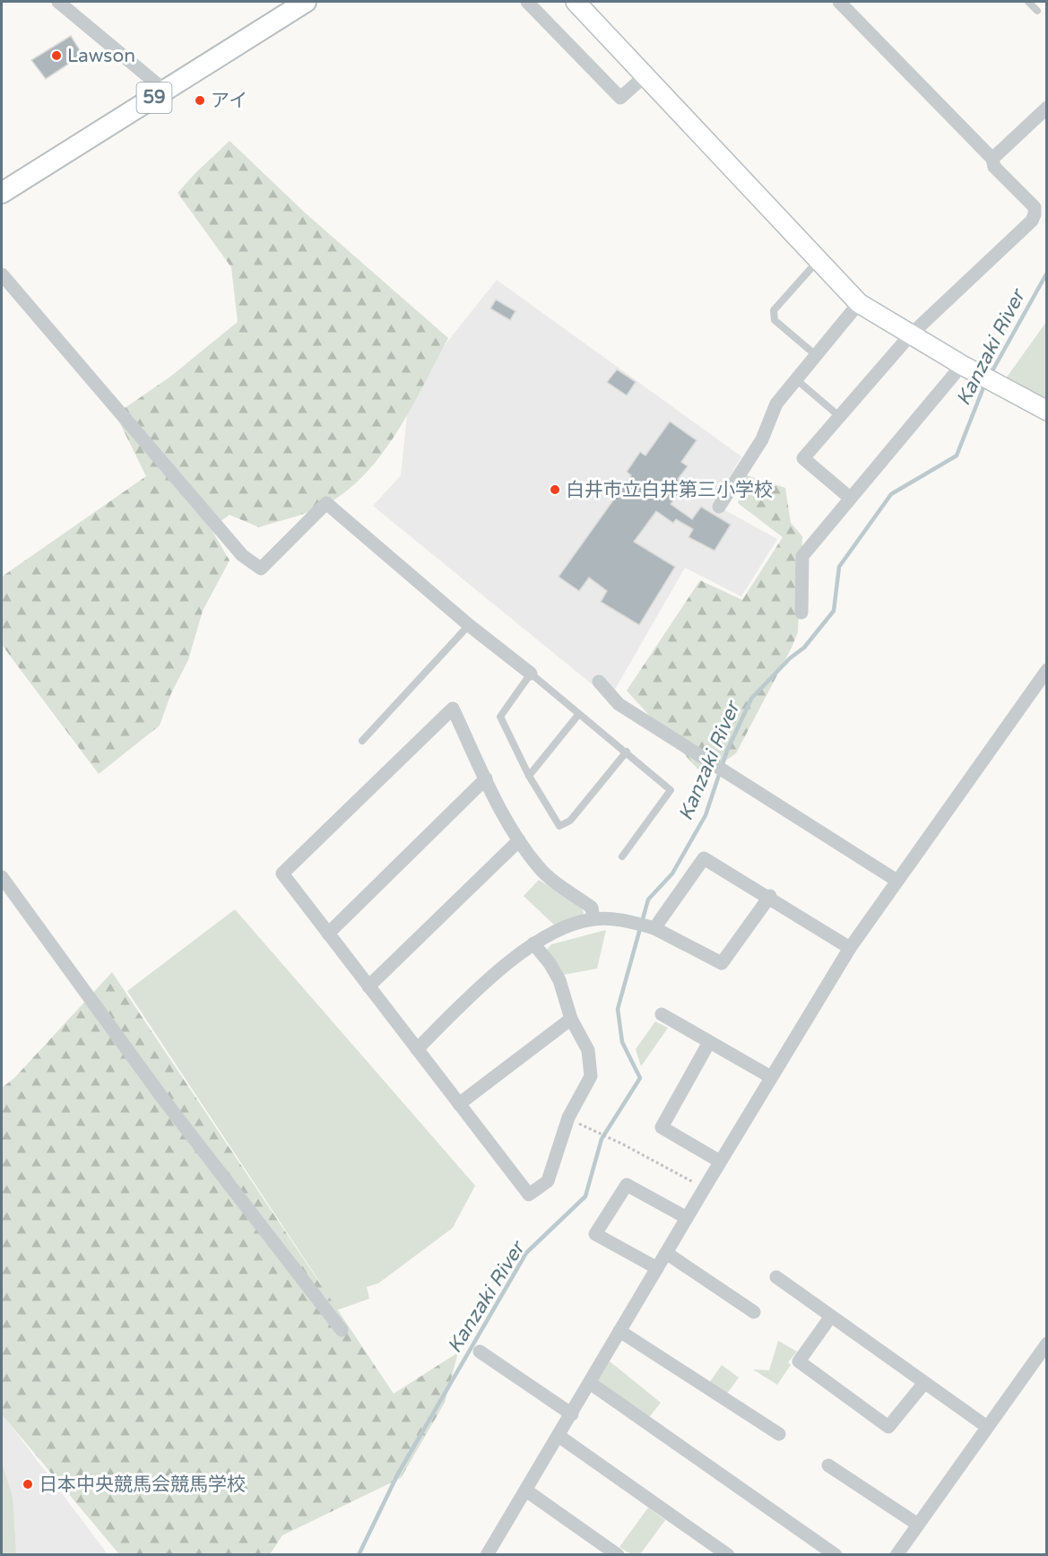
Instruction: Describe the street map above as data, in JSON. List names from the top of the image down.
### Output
{
  "streets": {
    "main road": ["59"]
  },
  "water": ["Kanzaki River"],
  "places": [
    "Lawson",
    "アイ",
    "白井市立白井第三小学校",
    "日本中央競馬会競馬学校"
  ]
}
